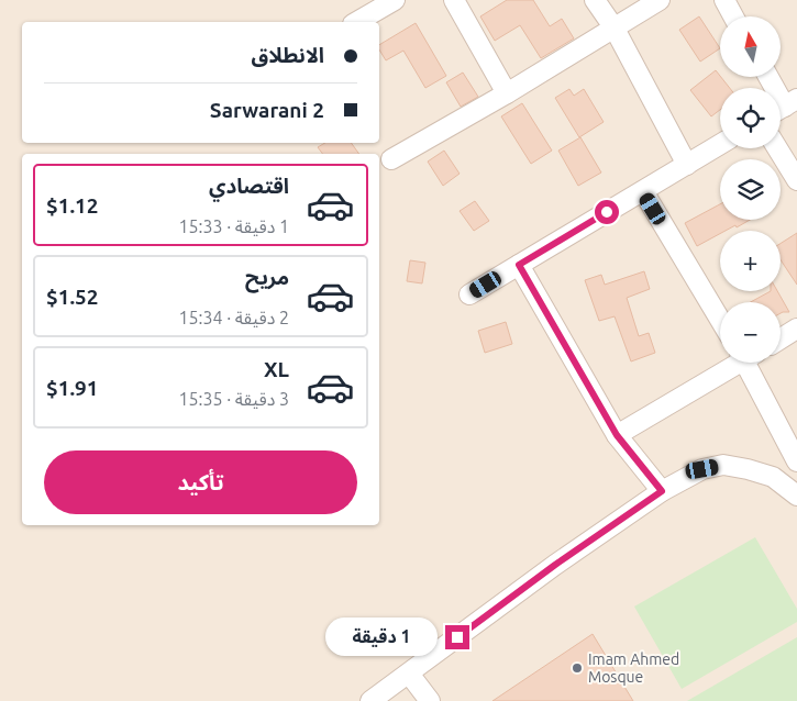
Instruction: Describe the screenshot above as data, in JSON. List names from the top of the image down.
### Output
{
  "places": ["Imam Ahmed Mosque"],
  "north": "top",
  "page": {
    "map_buttons": ["+", "−"],
    "banner": ["الانطلاق", "Sarwarani 2"],
    "list": [
      {
        "name": "اقتصادي",
        "note": "1 دقيقة · 15:33",
        "value": "$1.12"
      },
      {
        "name": "مريح",
        "note": "2 دقيقة · 15:34",
        "value": "$1.52"
      },
      {
        "name": "XL",
        "note": "3 دقيقة · 15:35",
        "value": "$1.91"
      }
    ],
    "buttons": "تأكيد",
    "bubble": "1 دقيقة"
  }
}
